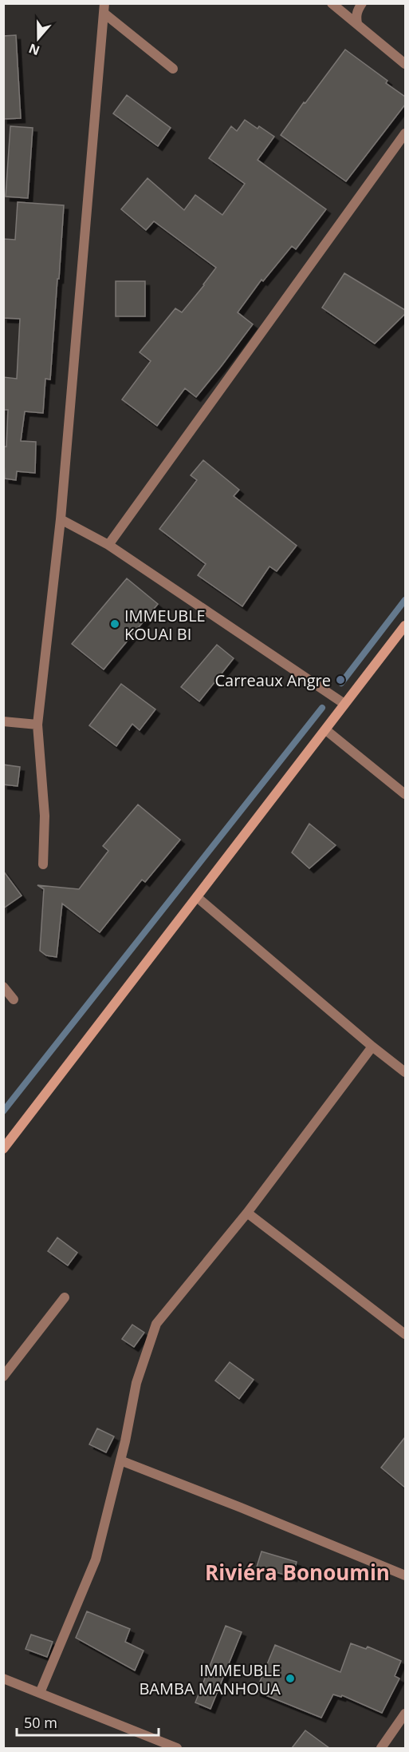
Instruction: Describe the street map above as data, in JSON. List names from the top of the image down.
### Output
{
  "districts": ["Riviéra Bonoumin"],
  "places": ["IMMEUBLE KOUAI BI", "Carreaux Angre", "IMMEUBLE BAMBA MANHOUA"],
  "scale_bar": "50 m",
  "north": "bottom"
}
